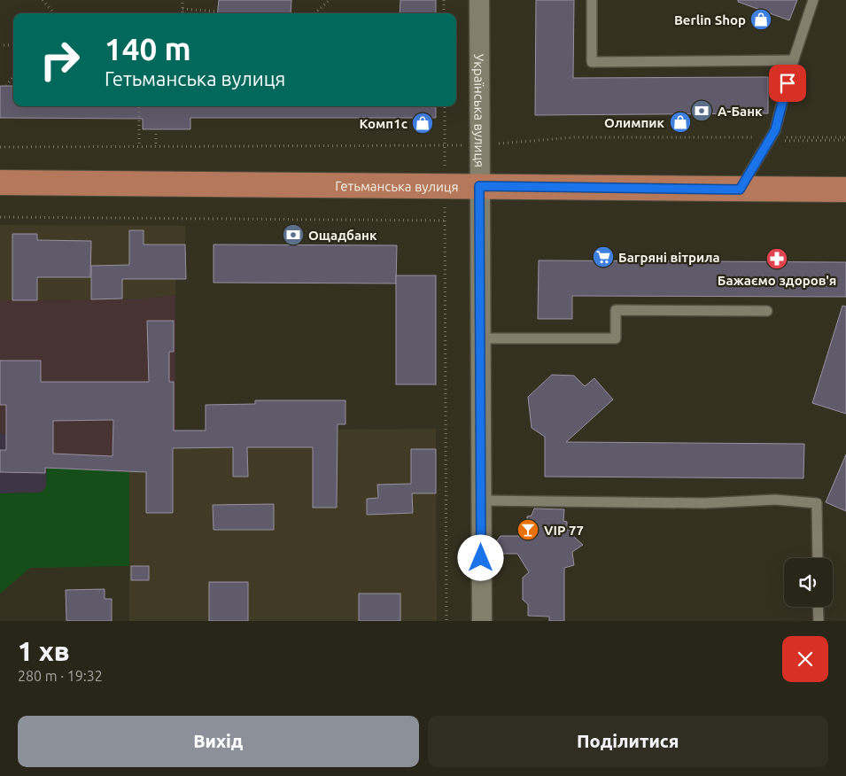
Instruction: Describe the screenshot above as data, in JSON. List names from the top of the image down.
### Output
{
  "streets": {
    "highway": ["Гетьманська вулиця"],
    "street": ["Українська вулиця"]
  },
  "crossings": [
    ["Українська вулиця", "Гетьманська вулиця"]
  ],
  "places": {
    "shop": ["Berlin Shop", "Олимпик", "Комп1с"],
    "bank": ["А-Банк", "Ощадбанк"],
    "supermarket": ["Багряні вітрила"],
    "pharmacy": ["Бажаємо здоров'я"],
    "bar": ["VIP 77"]
  },
  "page": {
    "turn": ["140 m", "Гетьманська вулиця"],
    "heading": ["1 хв", "280 m · 19:32"],
    "buttons": ["Вихід", "Поділитися"]
  }
}
